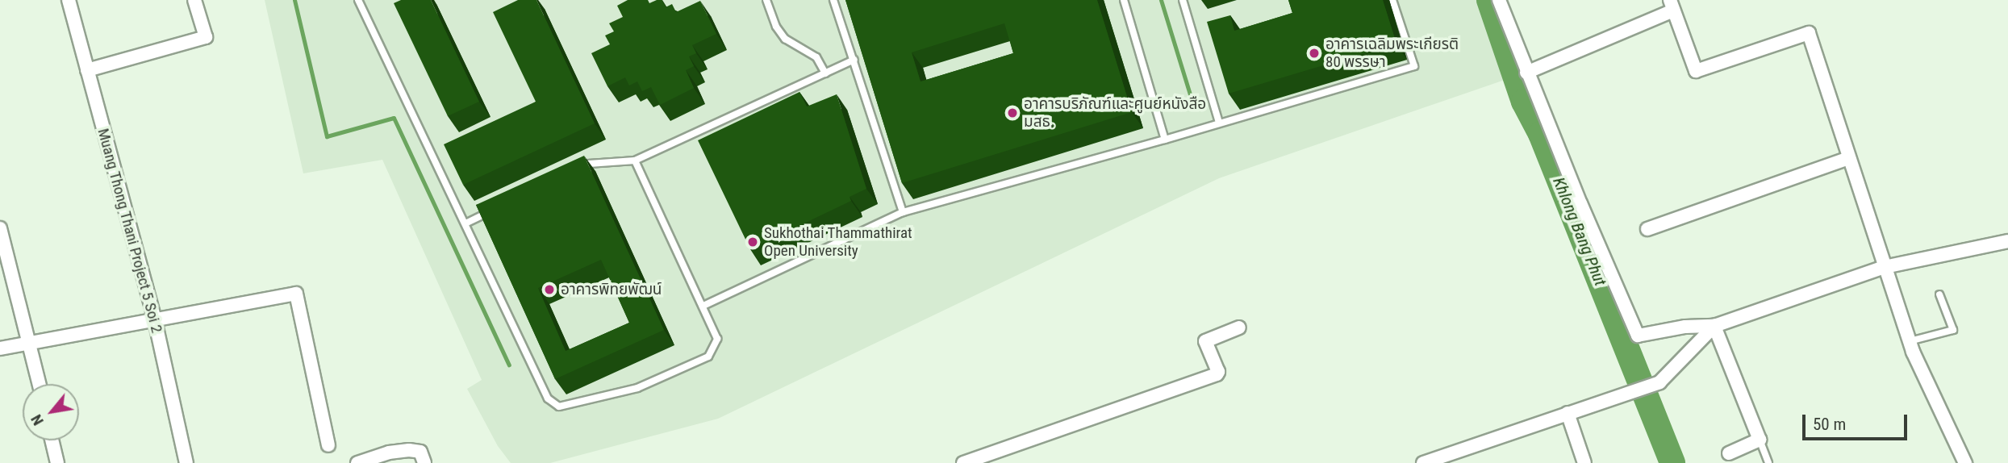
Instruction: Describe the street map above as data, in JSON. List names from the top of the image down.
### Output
{
  "streets": {
    "street": ["Muang Thong Thani Project 5 Soi 2"]
  },
  "water": ["Khlong Bang Phut"],
  "places": [
    "อาคารเฉลิมพระเกียรติ 80 พรรษา",
    "อาคารบริภัณฑ์และศูนย์หนังสือ มสธ.",
    "Sukhothai Thammathirat Open University",
    "อาคารพิทยพัฒน์"
  ],
  "scale_bar": "50 m",
  "north": "bottom left"
}
